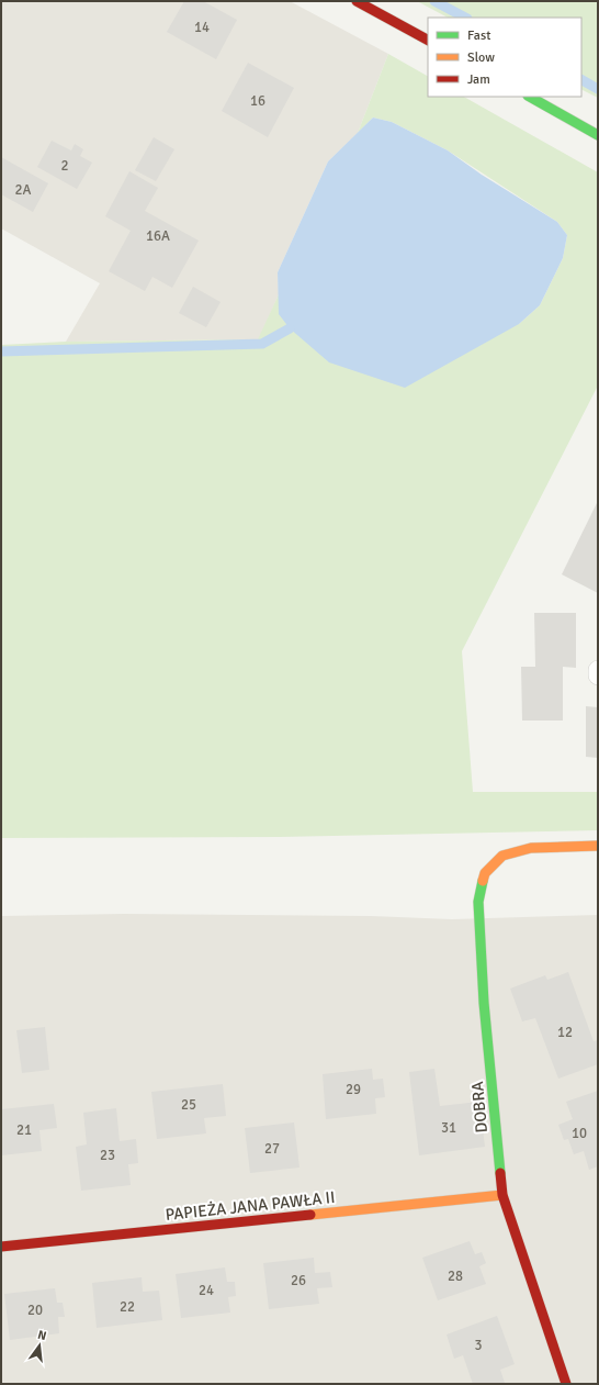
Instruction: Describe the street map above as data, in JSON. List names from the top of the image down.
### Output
{
  "streets": {
    "street": ["DOBRA", "PAPIEŻA JANA PAWŁA II"]
  },
  "crossings": [
    ["DOBRA", "PAPIEŻA JANA PAWŁA II"]
  ],
  "house_numbers": [
    "14",
    "16",
    "2",
    "2A",
    "16A",
    "12",
    "29",
    "25",
    "31",
    "21",
    "10",
    "27",
    "23",
    "28",
    "26",
    "24",
    "22",
    "20",
    "3"
  ],
  "legend": ["Fast", "Slow", "Jam"],
  "north": "top"
}
